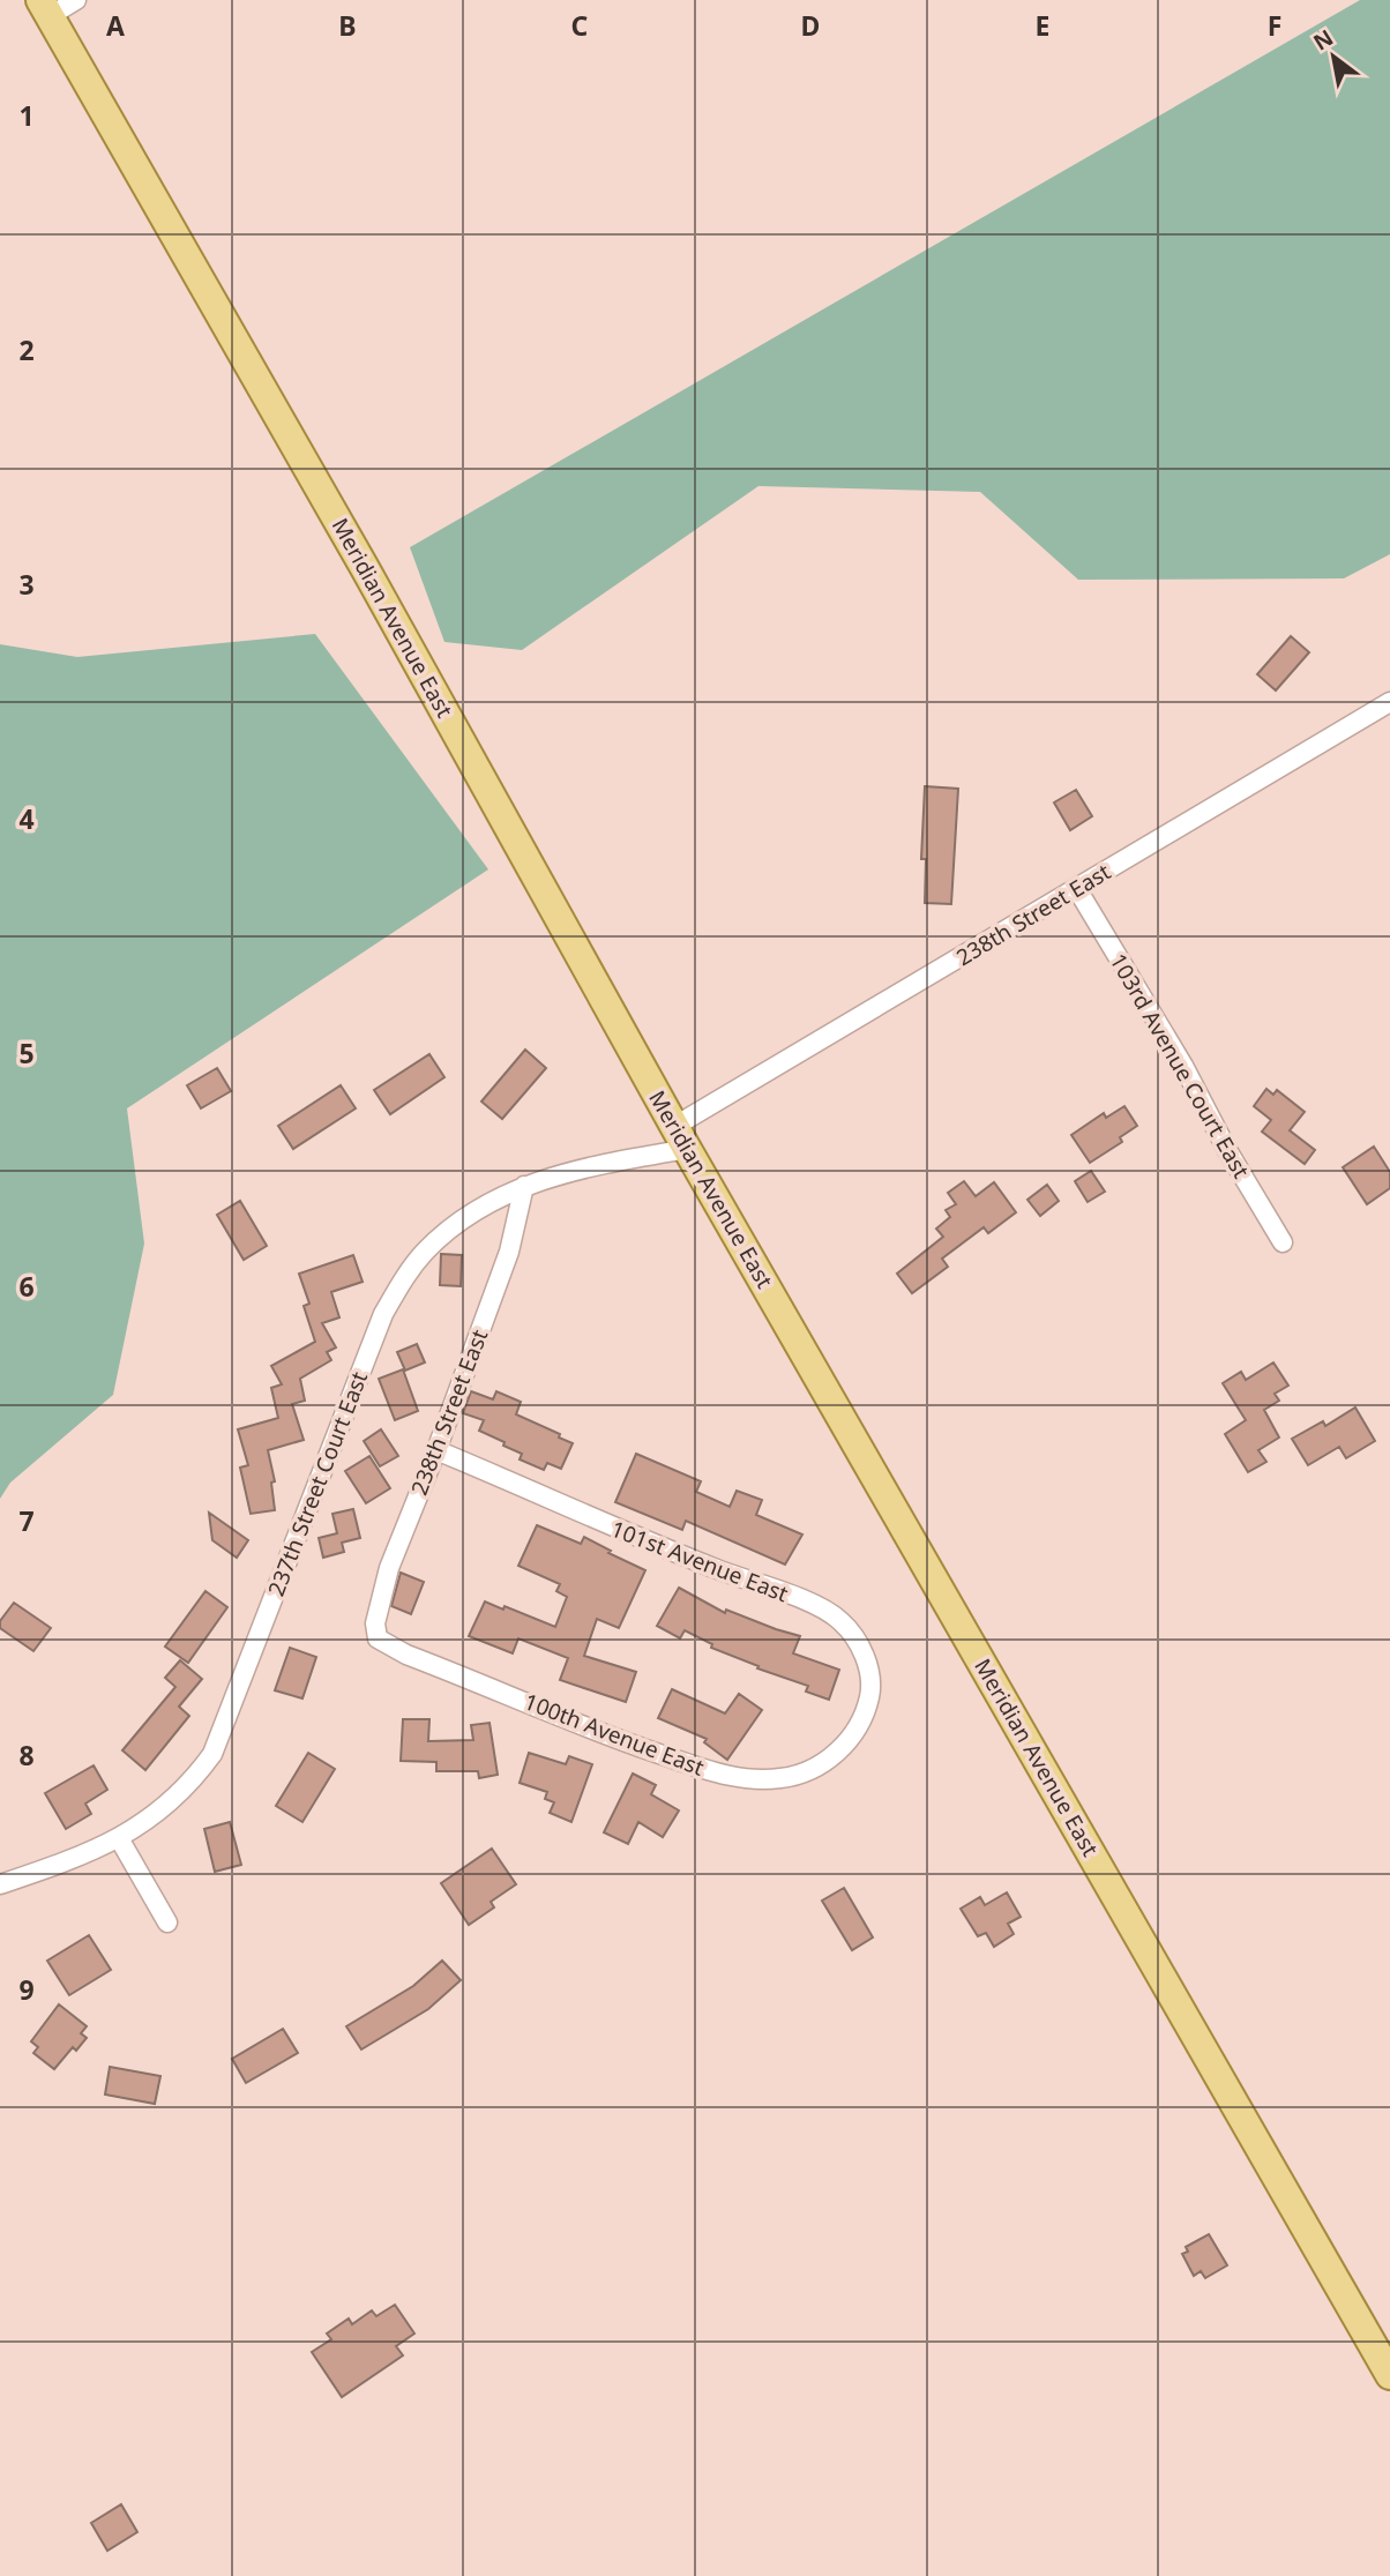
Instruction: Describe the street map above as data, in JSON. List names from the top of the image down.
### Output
{
  "streets": {
    "main road": ["Meridian Avenue East"],
    "street": [
      "238th Street East",
      "103rd Avenue Court East",
      "237th Street Court East",
      "101st Avenue East",
      "100th Avenue East"
    ]
  },
  "crossings": [
    ["Meridian Avenue East", "238th Street East"],
    ["Meridian Avenue East", "237th Street Court East"],
    ["238th Street East", "103rd Avenue Court East"],
    ["238th Street East", "237th Street Court East"],
    ["238th Street East", "101st Avenue East"],
    ["238th Street East", "100th Avenue East"],
    ["101st Avenue East", "100th Avenue East"]
  ],
  "north": "top left",
  "grid": {
    "columns": [
      "A",
      "B",
      "C",
      "D",
      "E",
      "F"
    ],
    "rows": [
      "1",
      "2",
      "3",
      "4",
      "5",
      "6",
      "7",
      "8",
      "9"
    ]
  }
}
